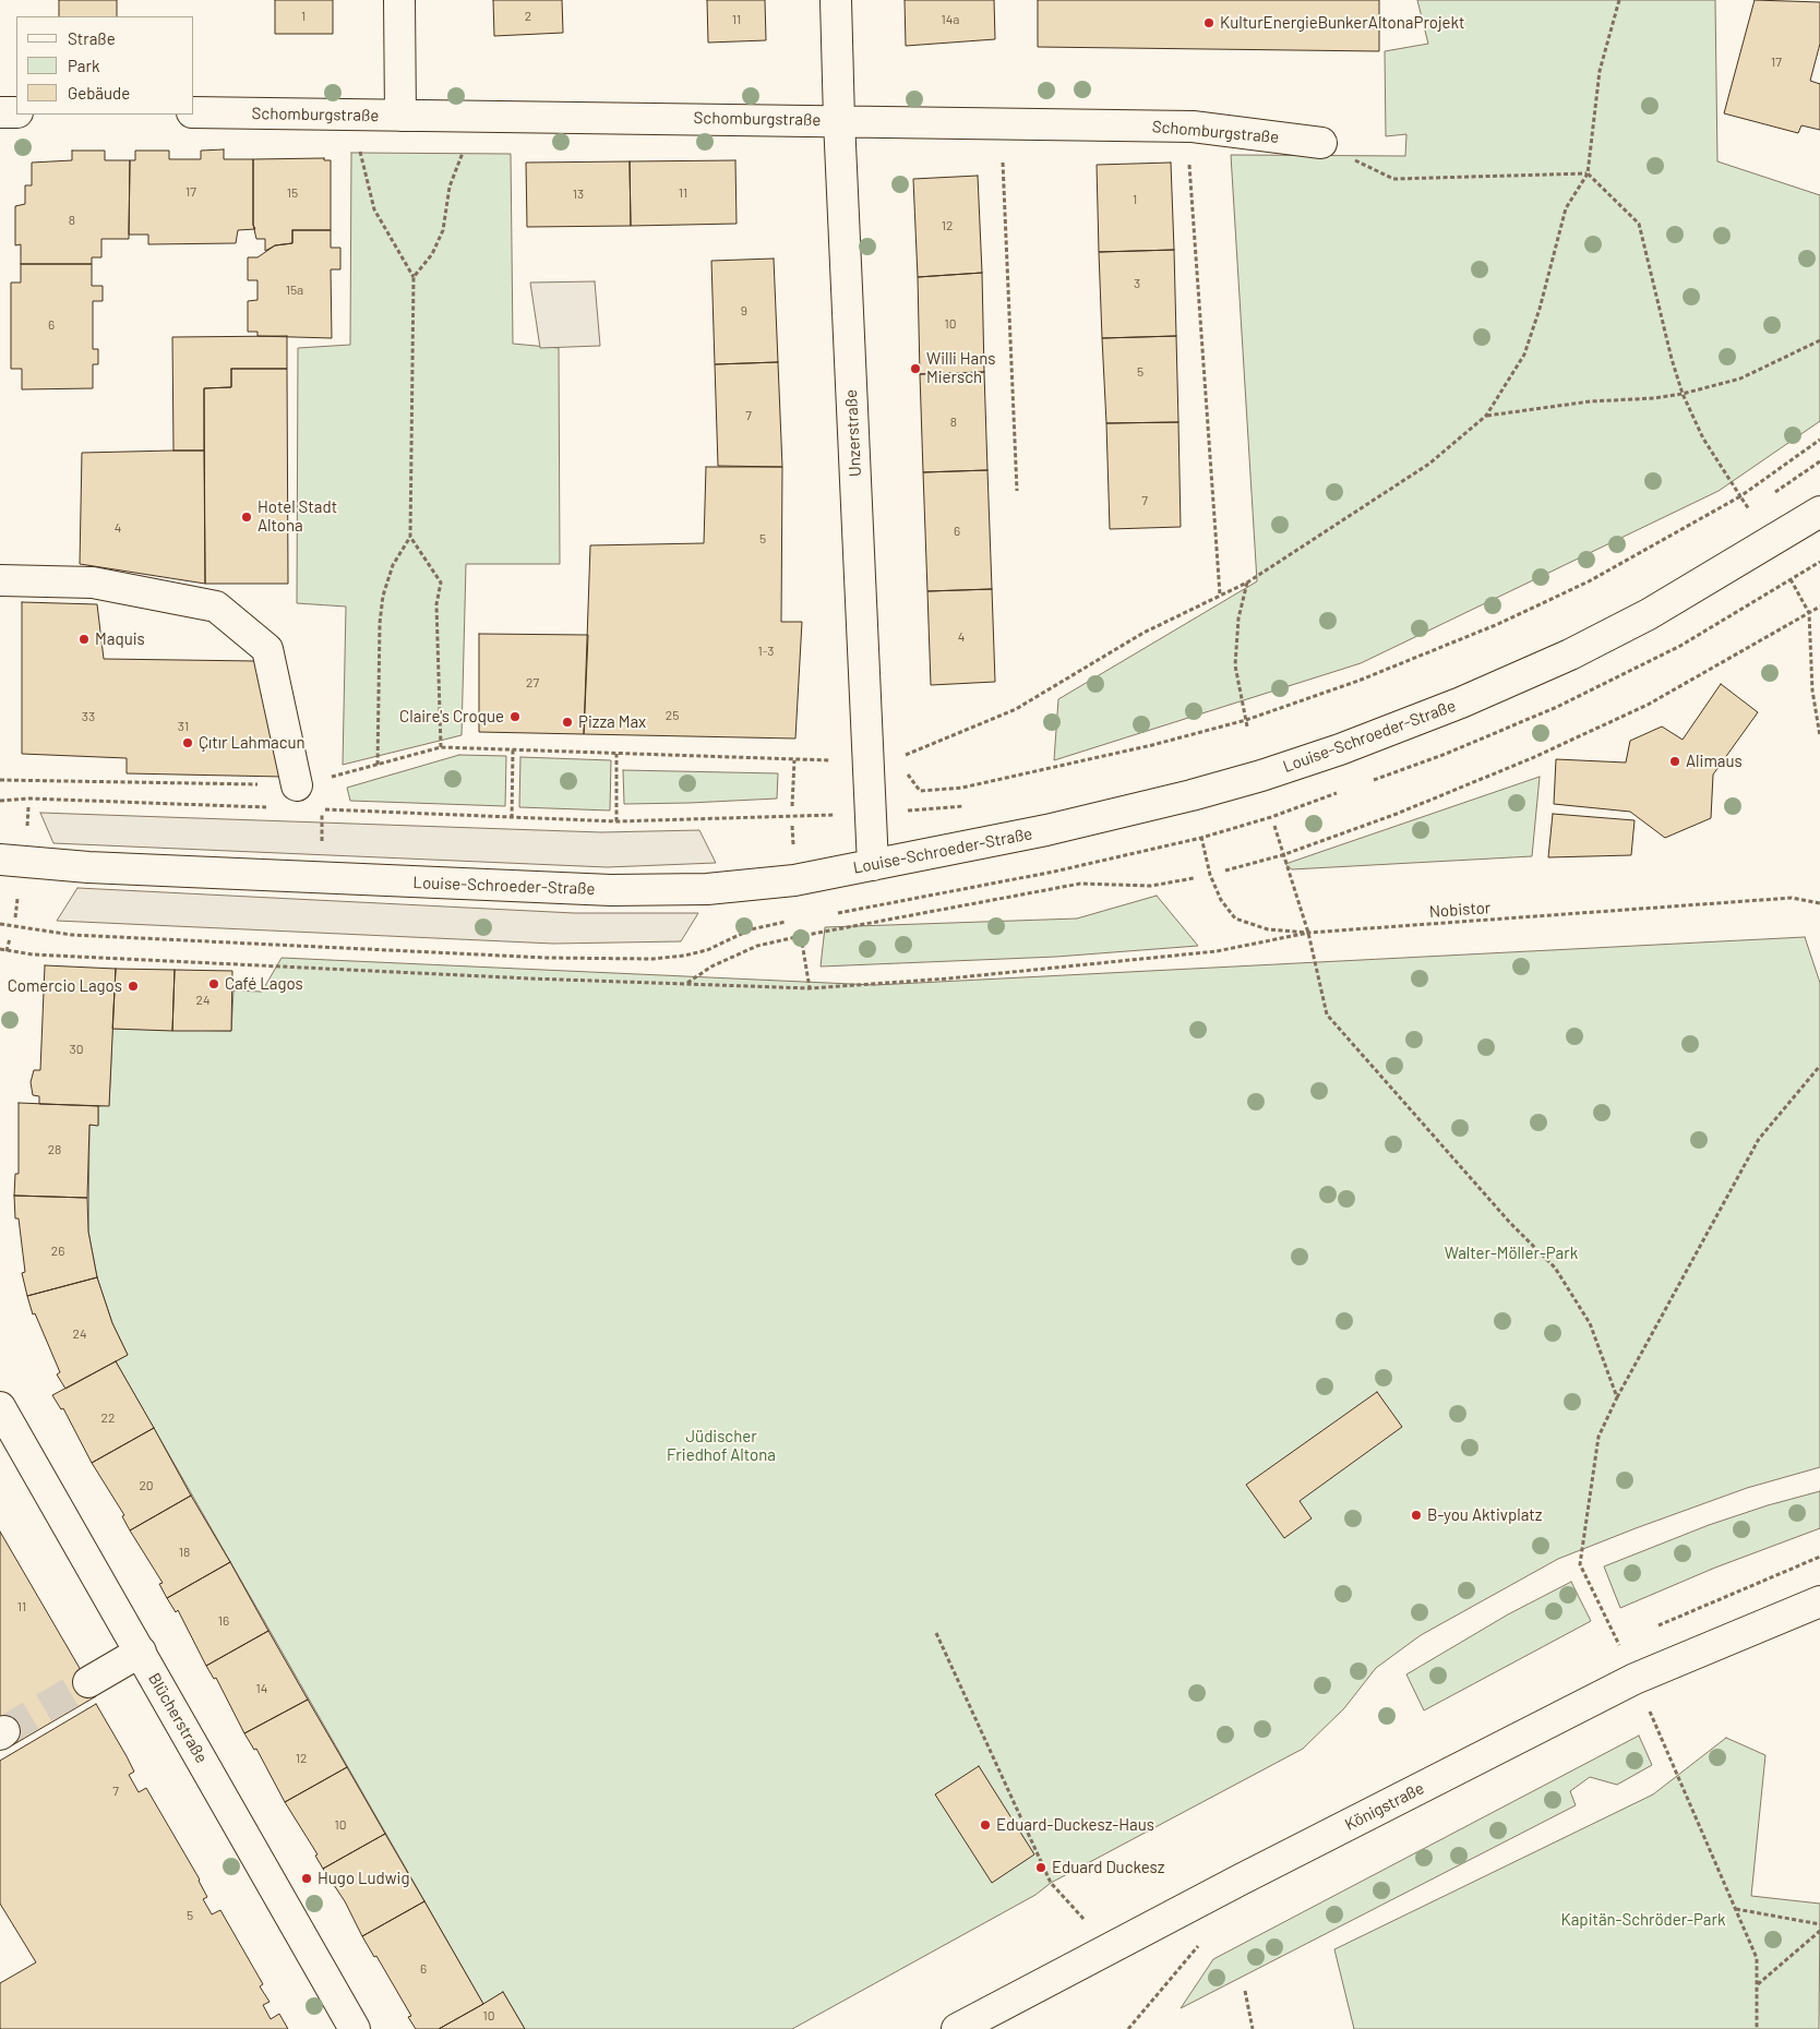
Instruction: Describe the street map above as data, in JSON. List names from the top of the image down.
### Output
{
  "streets": {
    "street": [
      "Schomburgstraße",
      "Unzerstraße",
      "Louise-Schroeder-Straße",
      "Blücherstraße",
      "Königstraße"
    ],
    "path": ["Nobistor"]
  },
  "crossings": [
    ["Schomburgstraße", "Unzerstraße"],
    ["Unzerstraße", "Louise-Schroeder-Straße"],
    ["Louise-Schroeder-Straße", "Nobistor"]
  ],
  "parks": ["Walter-Möller-Park", "Jüdischer Friedhof Altona", "Kapitän-Schröder-Park"],
  "places": [
    "KulturEnergieBunkerAltonaProjekt",
    "Willi Hans Miersch",
    "Hotel Stadt Altona",
    "Maquis",
    "Claire's Croque",
    "Pizza Max",
    "Çıtır Lahmacun",
    "Alimaus",
    "Café Lagos",
    "Comercio Lagos",
    "B-you Aktivplatz",
    "Eduard-Duckesz-Haus",
    "Eduard Duckesz",
    "Hugo Ludwig"
  ],
  "house_numbers": [
    "1",
    "2",
    "11",
    "14a",
    "17",
    "17",
    "15",
    "11",
    "13",
    "1",
    "8",
    "12",
    "3",
    "15a",
    "9",
    "10",
    "6",
    "5",
    "7",
    "8",
    "7",
    "4",
    "6",
    "5",
    "4",
    "1-3",
    "27",
    "25",
    "33",
    "31",
    "24",
    "30",
    "28",
    "26",
    "24",
    "22",
    "20",
    "18",
    "11",
    "16",
    "14",
    "12",
    "7",
    "10",
    "5",
    "6",
    "10"
  ],
  "legend": ["Straße", "Park", "Gebäude"]
}
